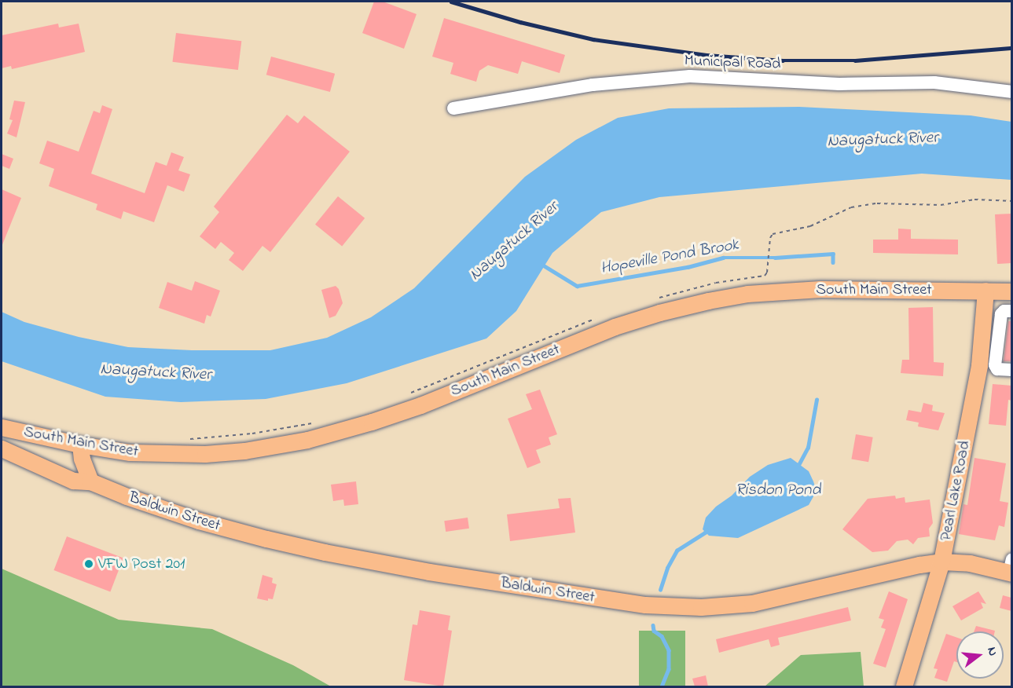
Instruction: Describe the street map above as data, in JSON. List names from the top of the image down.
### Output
{
  "streets": {
    "main road": ["South Main Street", "Pearl Lake Road", "Baldwin Street"],
    "street": ["Municipal Road"]
  },
  "crossings": [
    ["South Main Street", "Pearl Lake Road"],
    ["Pearl Lake Road", "Baldwin Street"]
  ],
  "water": ["Naugatuck River", "Hopeville Pond Brook", "Risdon Pond"],
  "places": ["VFW Post 201"],
  "north": "right"
}
